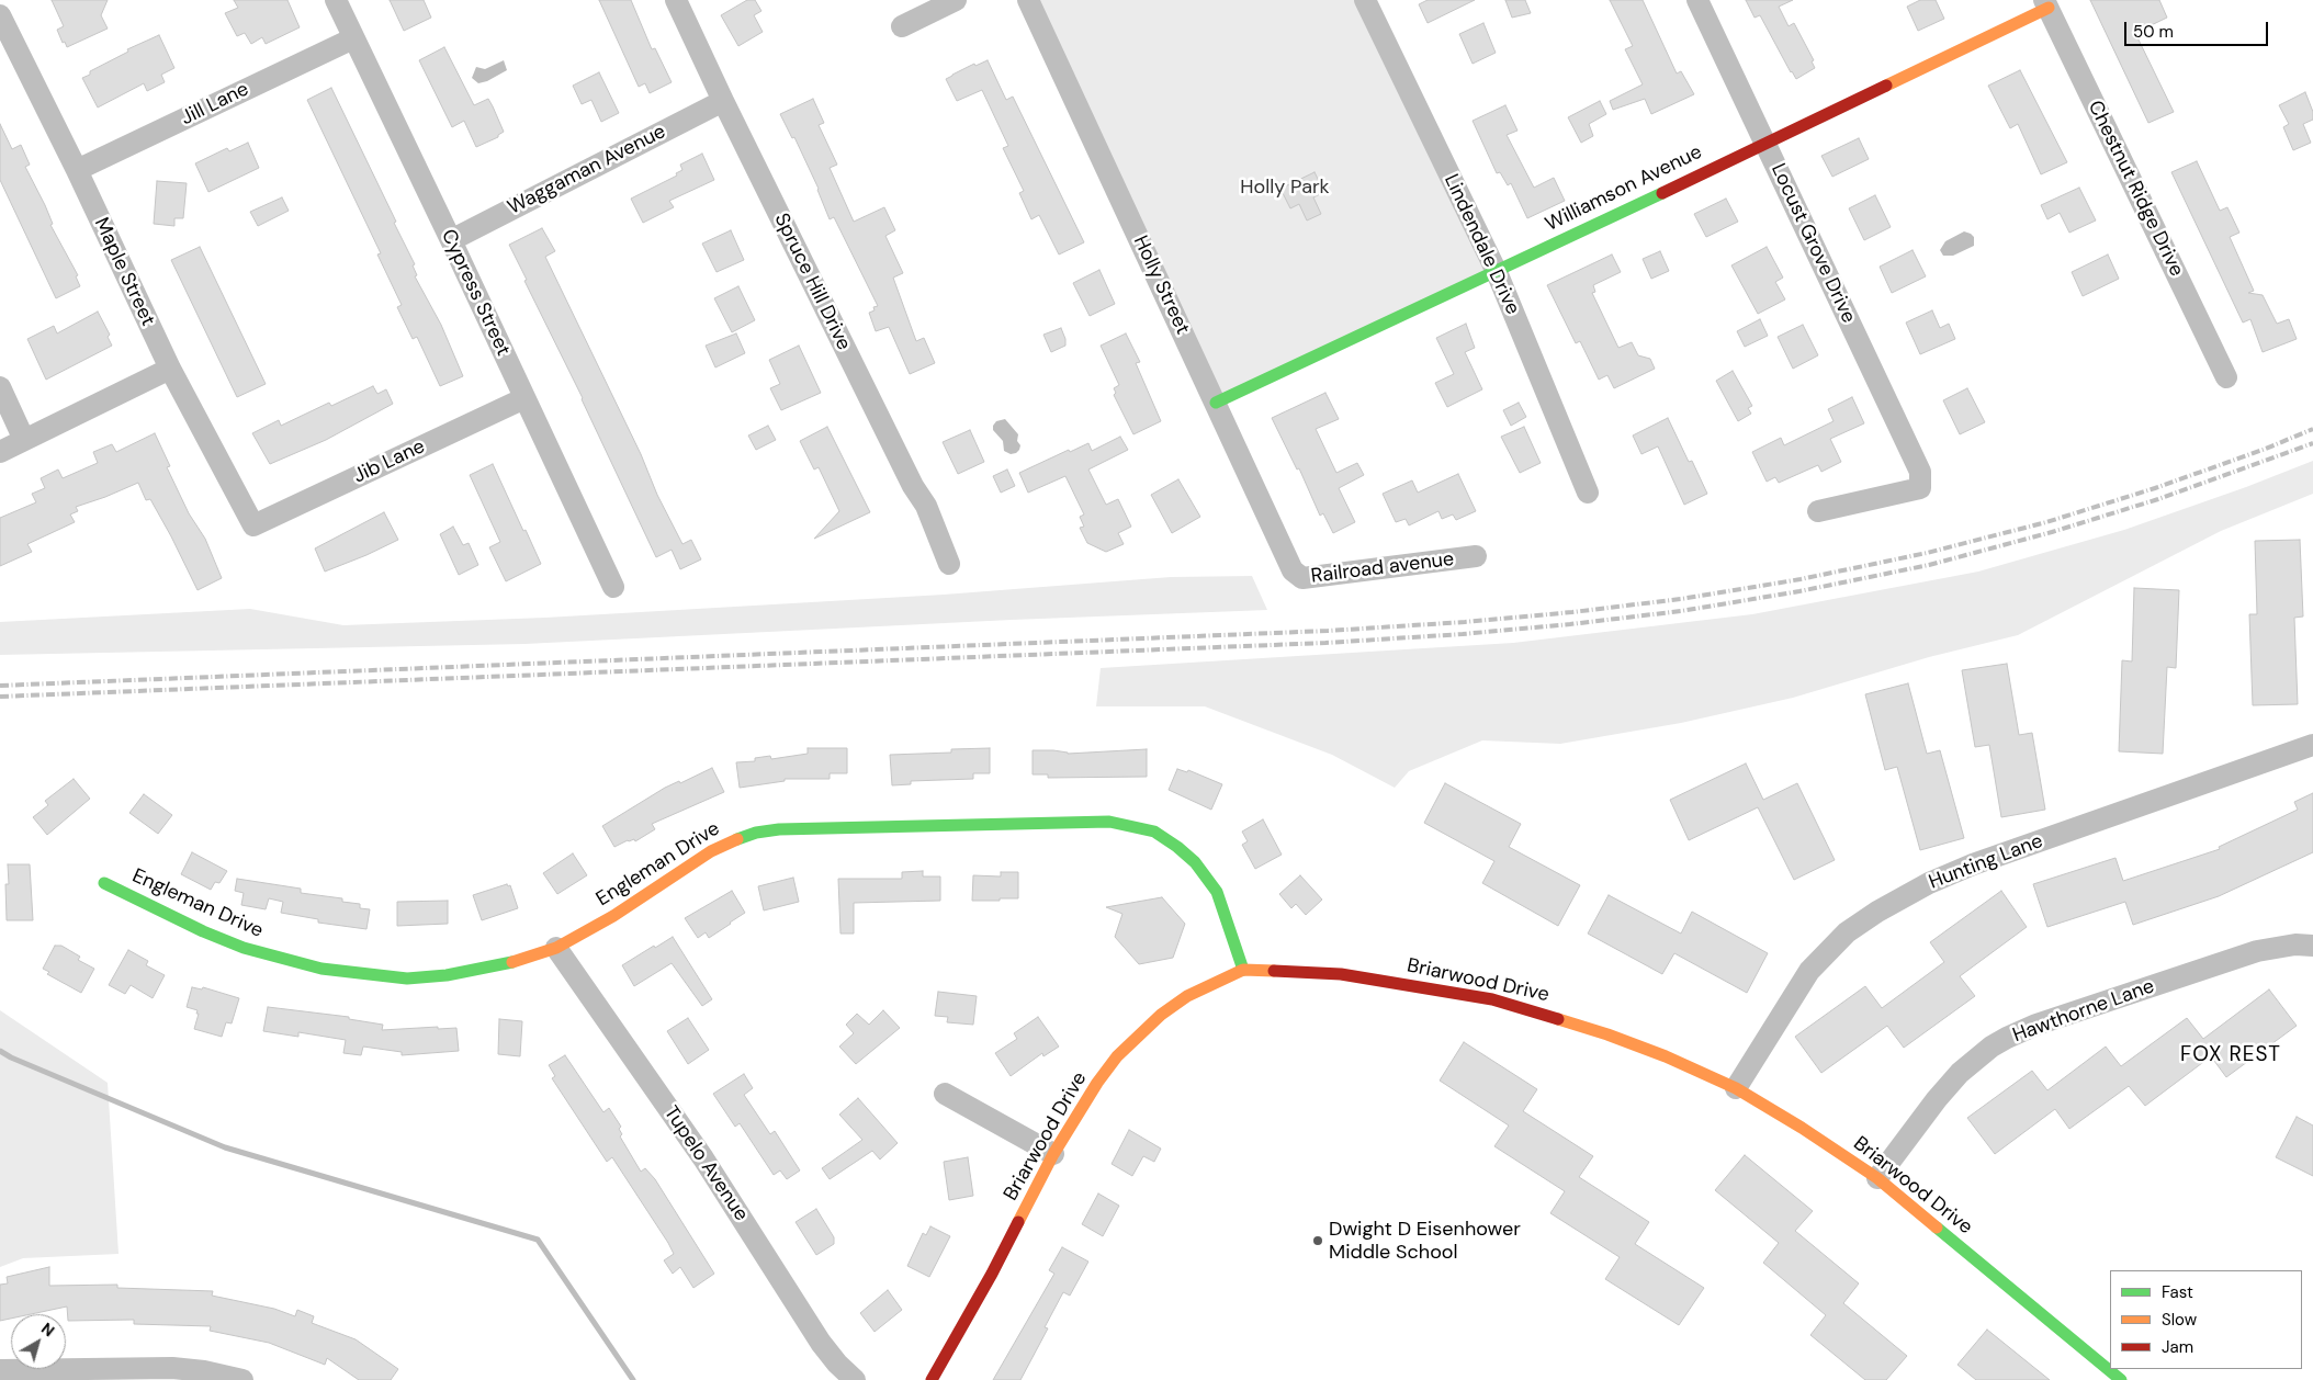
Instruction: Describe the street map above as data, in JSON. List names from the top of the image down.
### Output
{
  "streets": {
    "street": [
      "Jill Lane",
      "Waggaman Avenue",
      "Williamson Avenue",
      "Chestnut Ridge Drive",
      "Locust Grove Drive",
      "Lindendale Drive",
      "Maple Street",
      "Spruce Hill Drive",
      "Holly Street",
      "Cypress Street",
      "Jib Lane",
      "Railroad avenue",
      "Hunting Lane",
      "Engleman Drive",
      "Briarwood Drive",
      "Hawthorne Lane",
      "Tupelo Avenue"
    ]
  },
  "crossings": [
    ["Jill Lane", "Maple Street"],
    ["Jill Lane", "Cypress Street"],
    ["Waggaman Avenue", "Spruce Hill Drive"],
    ["Waggaman Avenue", "Cypress Street"],
    ["Williamson Avenue", "Chestnut Ridge Drive"],
    ["Williamson Avenue", "Locust Grove Drive"],
    ["Williamson Avenue", "Lindendale Drive"],
    ["Williamson Avenue", "Holly Street"],
    ["Maple Street", "Jib Lane"],
    ["Holly Street", "Railroad avenue"],
    ["Cypress Street", "Jib Lane"],
    ["Hunting Lane", "Briarwood Drive"],
    ["Engleman Drive", "Briarwood Drive"],
    ["Engleman Drive", "Tupelo Avenue"],
    ["Briarwood Drive", "Hawthorne Lane"]
  ],
  "districts": ["FOX REST"],
  "parks": ["Holly Park"],
  "places": ["Dwight D Eisenhower Middle School"],
  "legend": ["Fast", "Slow", "Jam"],
  "scale_bar": "50 m",
  "north": "top right"
}
